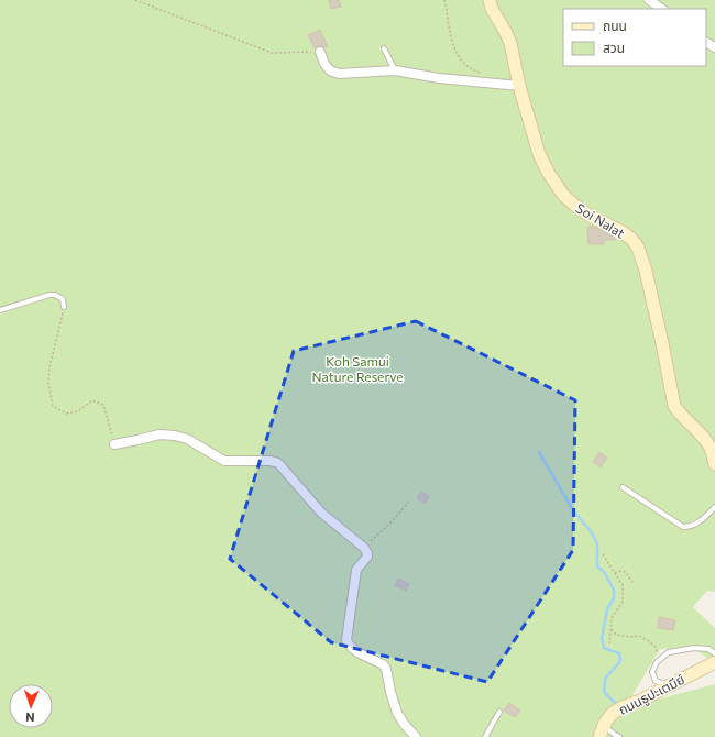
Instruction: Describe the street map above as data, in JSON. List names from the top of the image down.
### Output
{
  "streets": {
    "street": ["Soi Nalat", "ถนนธูปะเตมีย์"]
  },
  "parks": ["Koh Samui Nature Reserve"],
  "legend": ["ถนน", "สวน"],
  "north": "bottom"
}
